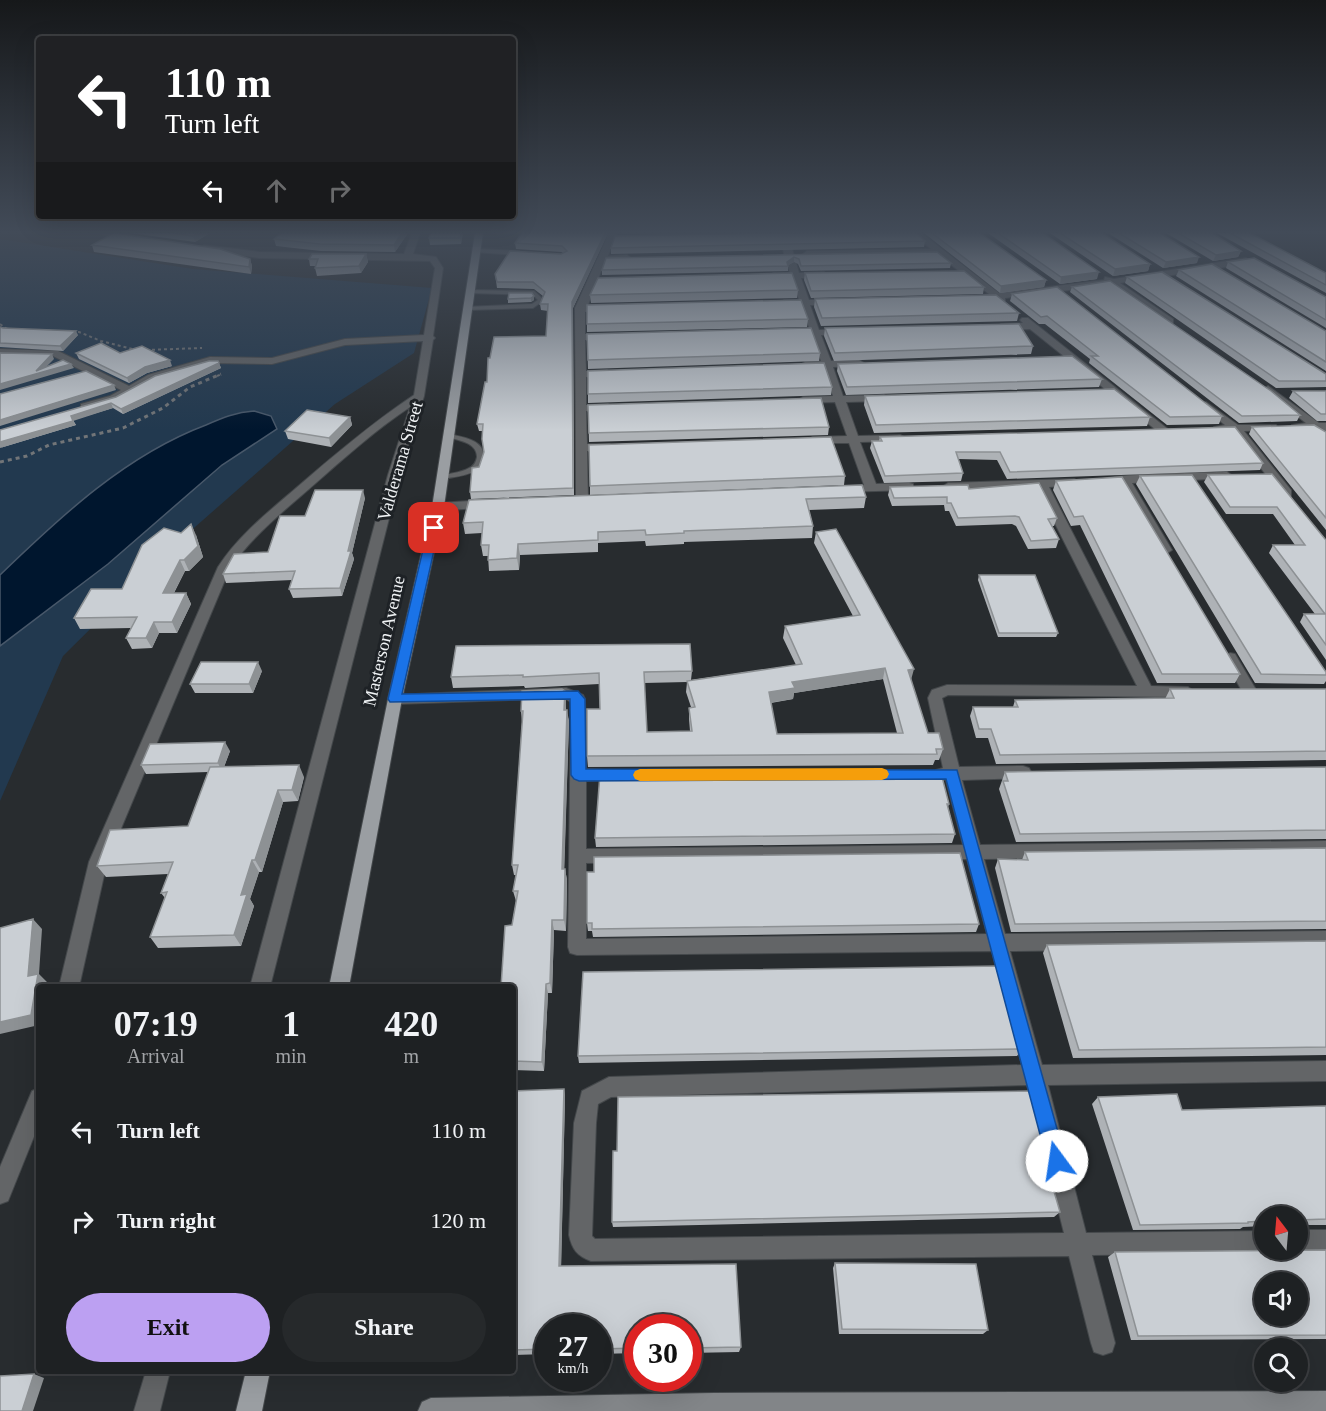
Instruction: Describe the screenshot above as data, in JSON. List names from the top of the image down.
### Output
{
  "streets": {
    "main road": ["Masterson Avenue"],
    "street": ["Valderama Street"]
  },
  "north": "top",
  "page": {
    "turn": ["110 m", "Turn left"],
    "eta": [
      "07:19",
      "Arrival",
      "1",
      "min",
      "420",
      "m"
    ],
    "list": [
      {
        "name": "Turn left",
        "value": "110 m"
      },
      {
        "name": "Turn right",
        "value": "120 m"
      }
    ],
    "buttons": ["Exit", "Share"],
    "speed": "27 km/h",
    "limit": "30"
  }
}
